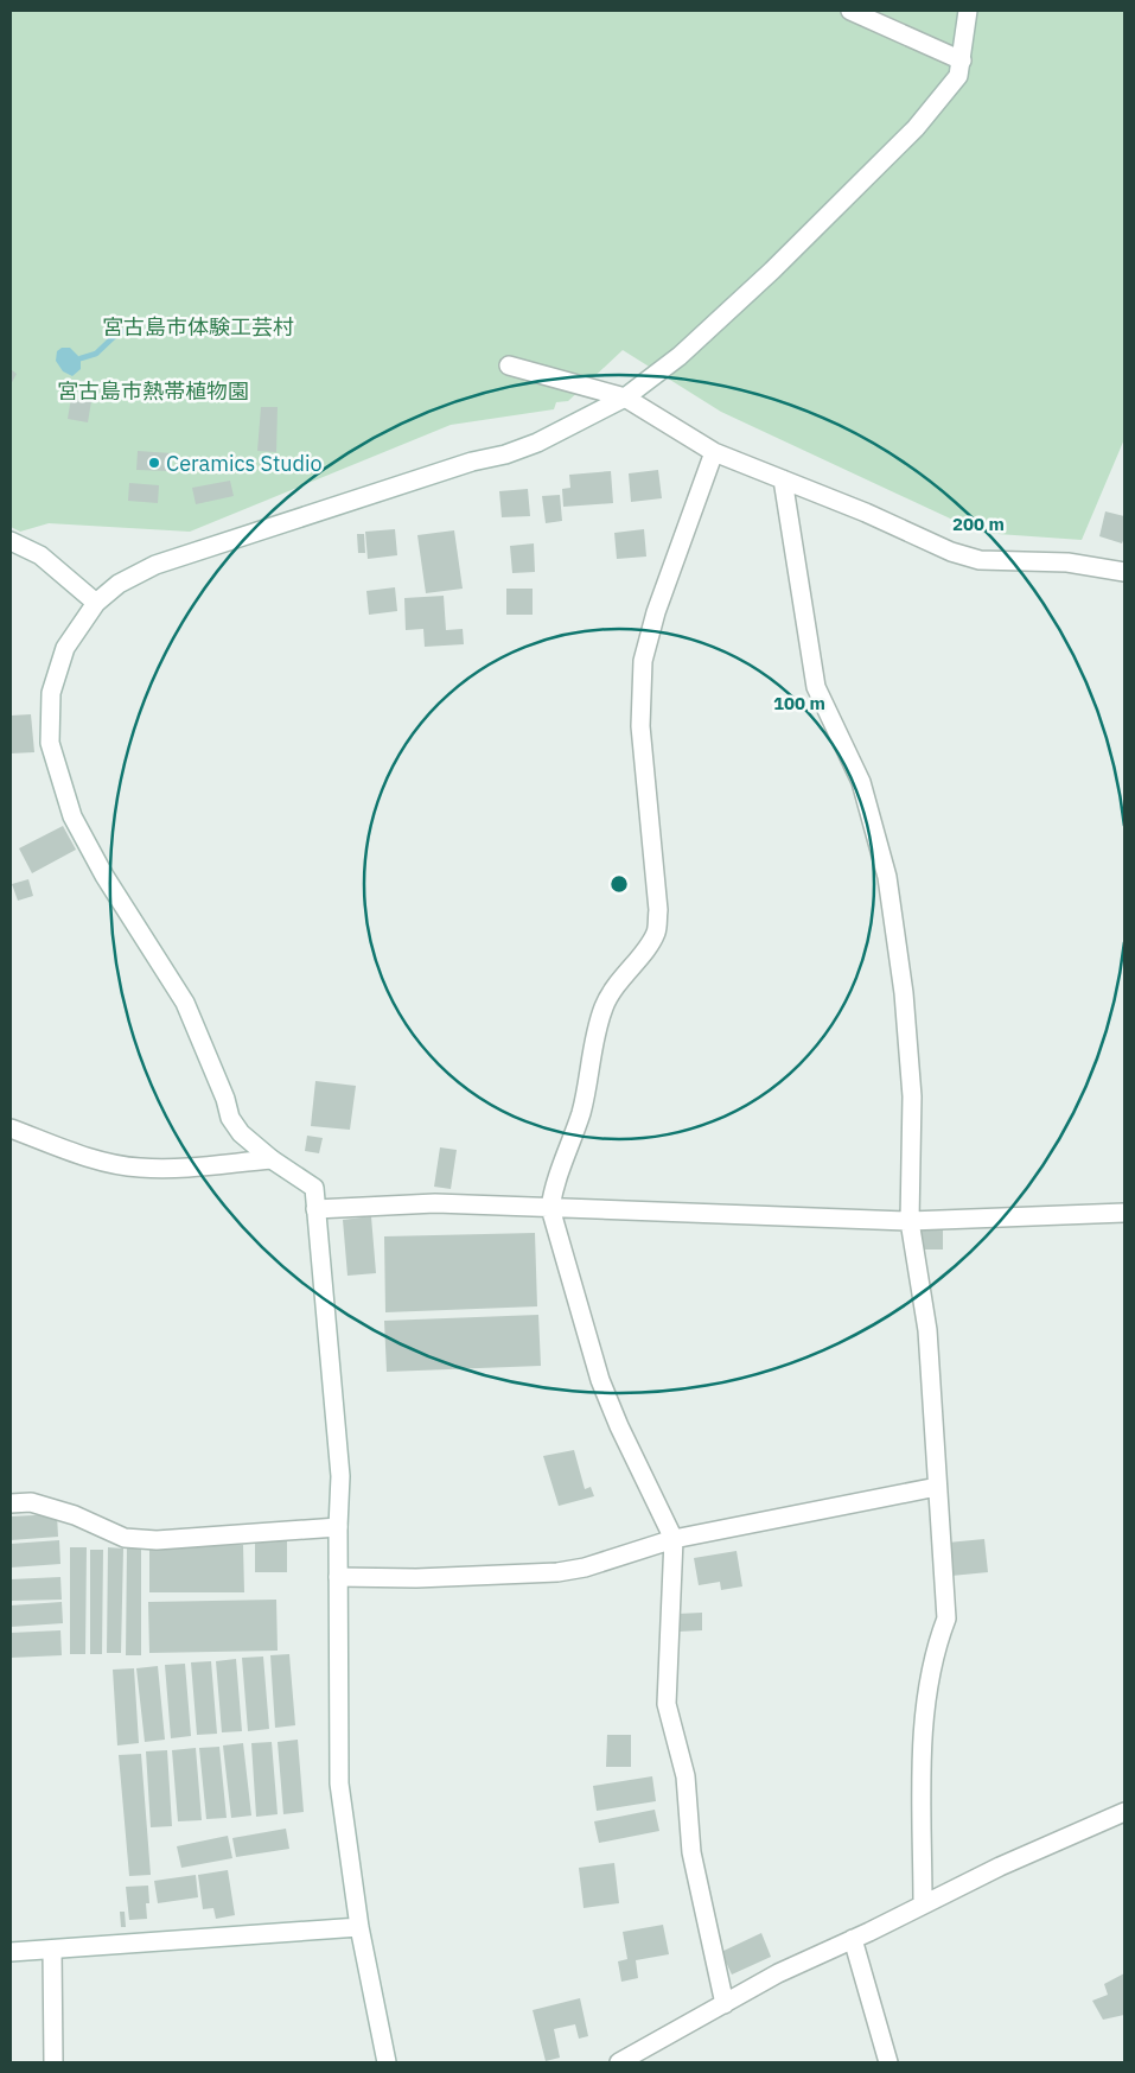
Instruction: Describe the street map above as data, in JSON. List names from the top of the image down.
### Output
{
  "parks": ["宮古島市体験工芸村", "宮古島市熱帯植物園"],
  "places": ["Ceramics Studio"],
  "rings": ["200 m", "100 m"]
}
